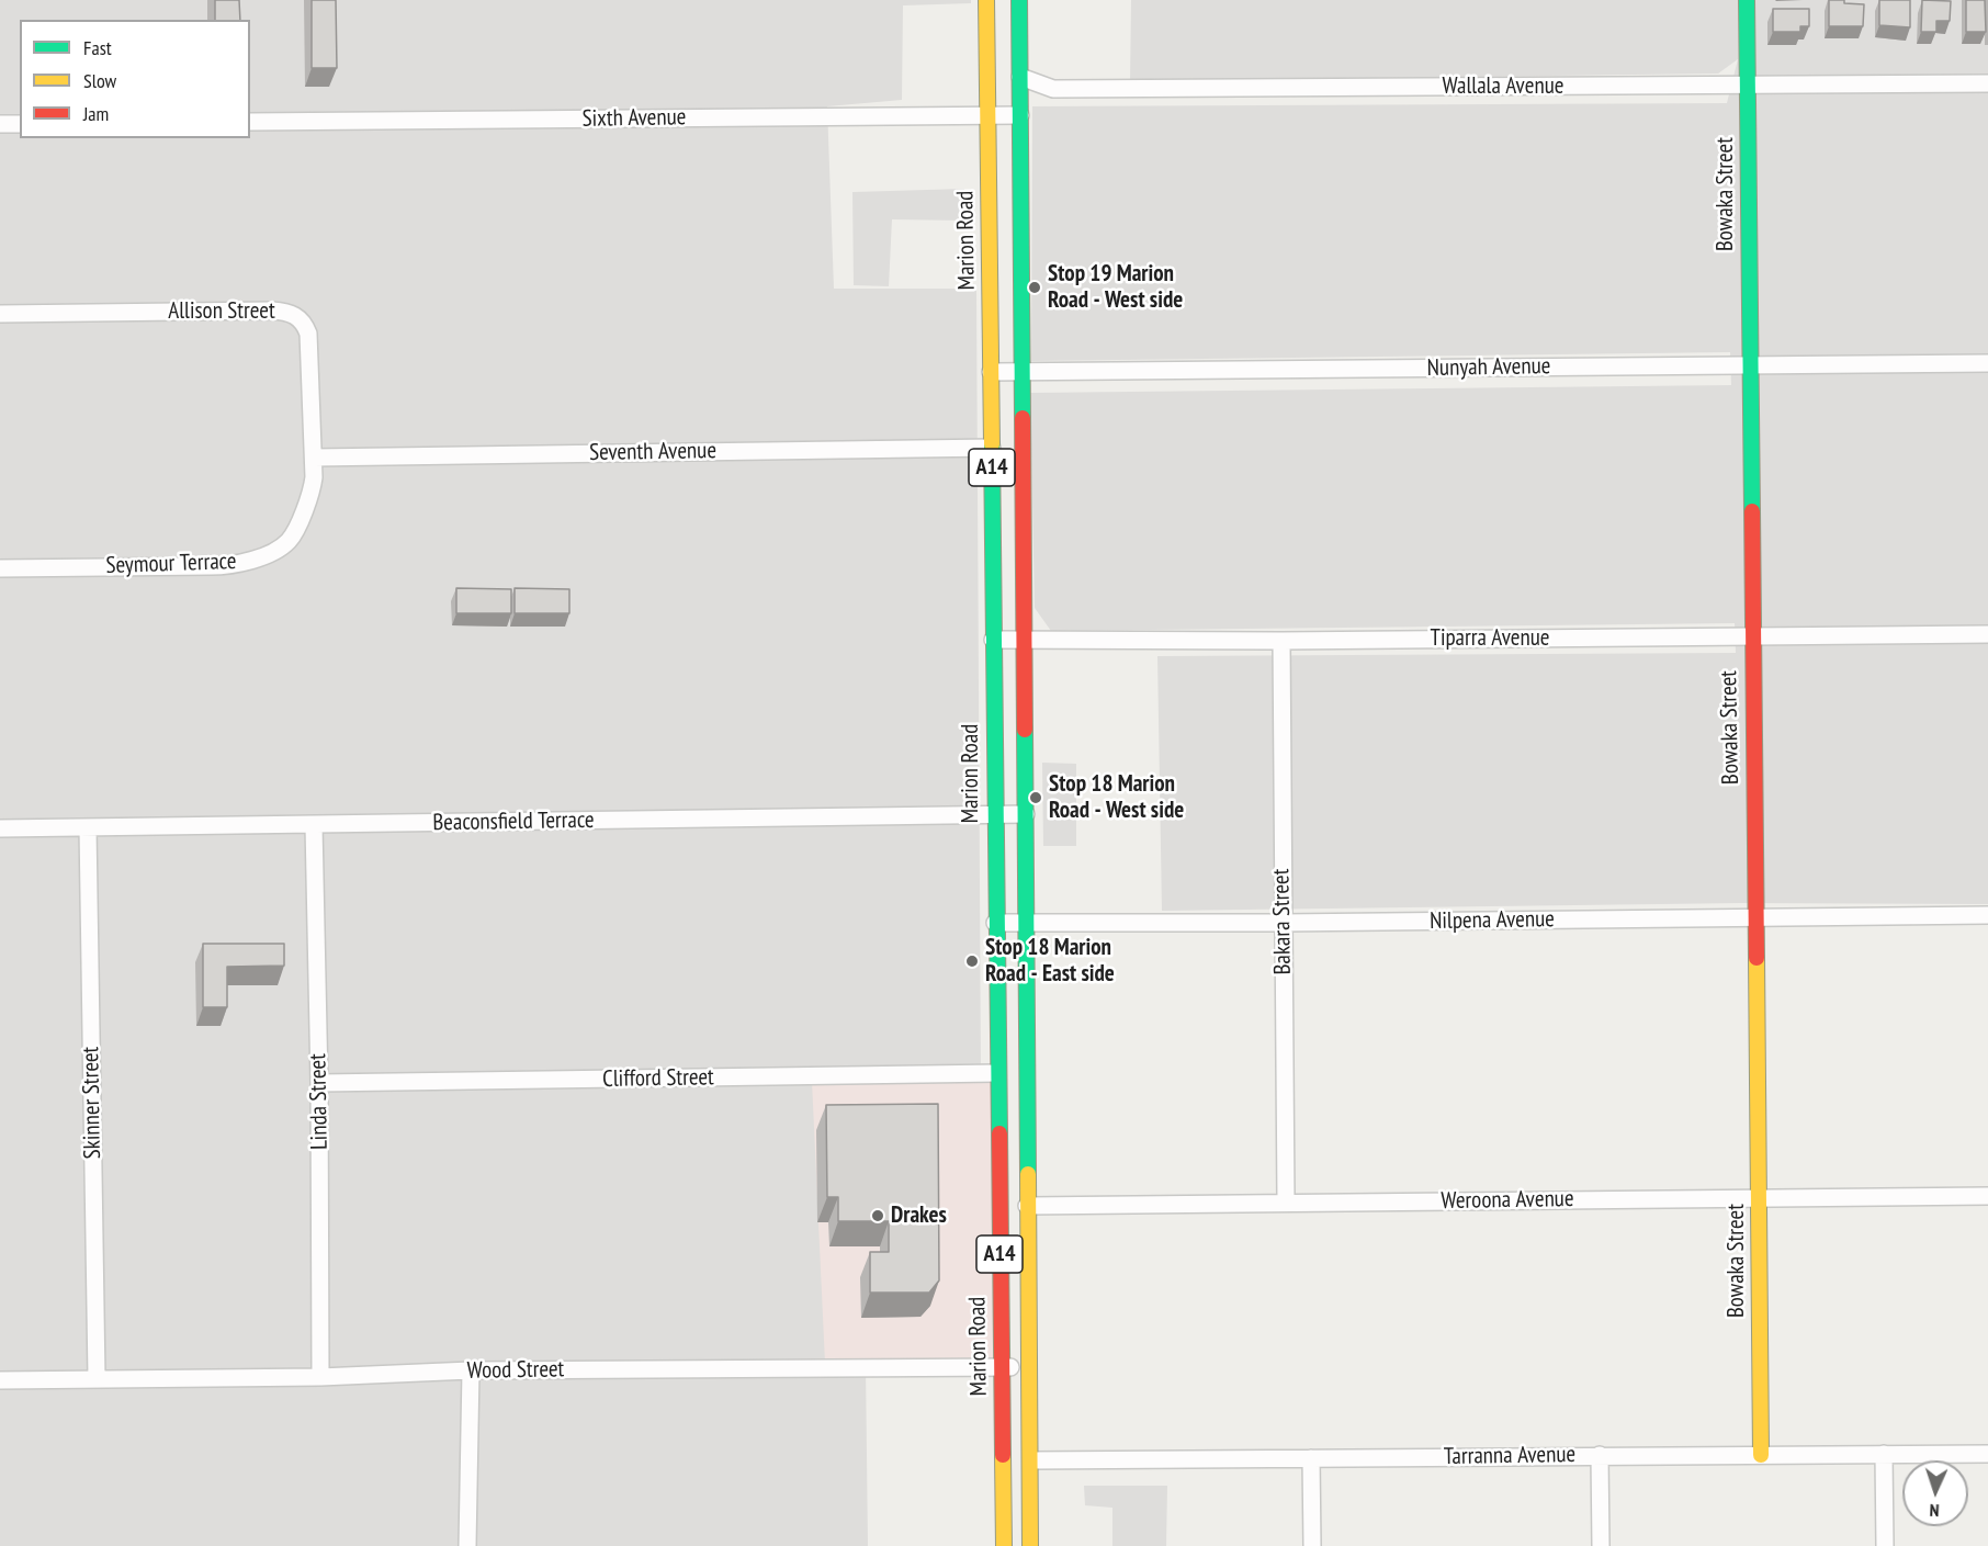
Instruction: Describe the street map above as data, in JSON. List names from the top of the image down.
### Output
{
  "streets": {
    "main road": ["Bowaka Street", "Marion Road", "A14"],
    "street": [
      "Wallala Avenue",
      "Sixth Avenue",
      "Allison Street",
      "Nunyah Avenue",
      "Seventh Avenue",
      "Seymour Terrace",
      "Tiparra Avenue",
      "Beaconsfield Terrace",
      "Nilpena Avenue",
      "Bakara Street",
      "Clifford Street",
      "Linda Street",
      "Skinner Street",
      "Weroona Avenue",
      "Wood Street",
      "Tarranna Avenue"
    ]
  },
  "crossings": [
    ["Wallala Avenue", "Bowaka Street"],
    ["Wallala Avenue", "A14"],
    ["Sixth Avenue", "Marion Road"],
    ["Sixth Avenue", "A14"],
    ["Bowaka Street", "Nunyah Avenue"],
    ["Bowaka Street", "Tiparra Avenue"],
    ["Bowaka Street", "Nilpena Avenue"],
    ["Bowaka Street", "Weroona Avenue"],
    ["Bowaka Street", "Tarranna Avenue"],
    ["Marion Road", "Nunyah Avenue"],
    ["Marion Road", "Seventh Avenue"],
    ["Marion Road", "Tiparra Avenue"],
    ["Marion Road", "Beaconsfield Terrace"],
    ["Marion Road", "Nilpena Avenue"],
    ["Marion Road", "Clifford Street"],
    ["Marion Road", "Wood Street"],
    ["Allison Street", "Seventh Avenue"],
    ["Allison Street", "Seymour Terrace"],
    ["Nunyah Avenue", "A14"],
    ["Seventh Avenue", "Seymour Terrace"],
    ["A14", "Tiparra Avenue"],
    ["A14", "Beaconsfield Terrace"],
    ["A14", "Nilpena Avenue"],
    ["A14", "Weroona Avenue"],
    ["A14", "Wood Street"],
    ["A14", "Tarranna Avenue"],
    ["Tiparra Avenue", "Bakara Street"],
    ["Beaconsfield Terrace", "Linda Street"],
    ["Beaconsfield Terrace", "Skinner Street"],
    ["Nilpena Avenue", "Bakara Street"],
    ["Bakara Street", "Weroona Avenue"],
    ["Clifford Street", "Linda Street"],
    ["Linda Street", "Wood Street"],
    ["Skinner Street", "Wood Street"]
  ],
  "places": [
    "Stop 19 Marion Road - West side",
    "Stop 18 Marion Road - West side",
    "Stop 18 Marion Road - East side",
    "Drakes"
  ],
  "legend": ["Fast", "Slow", "Jam"],
  "north": "bottom"
}
